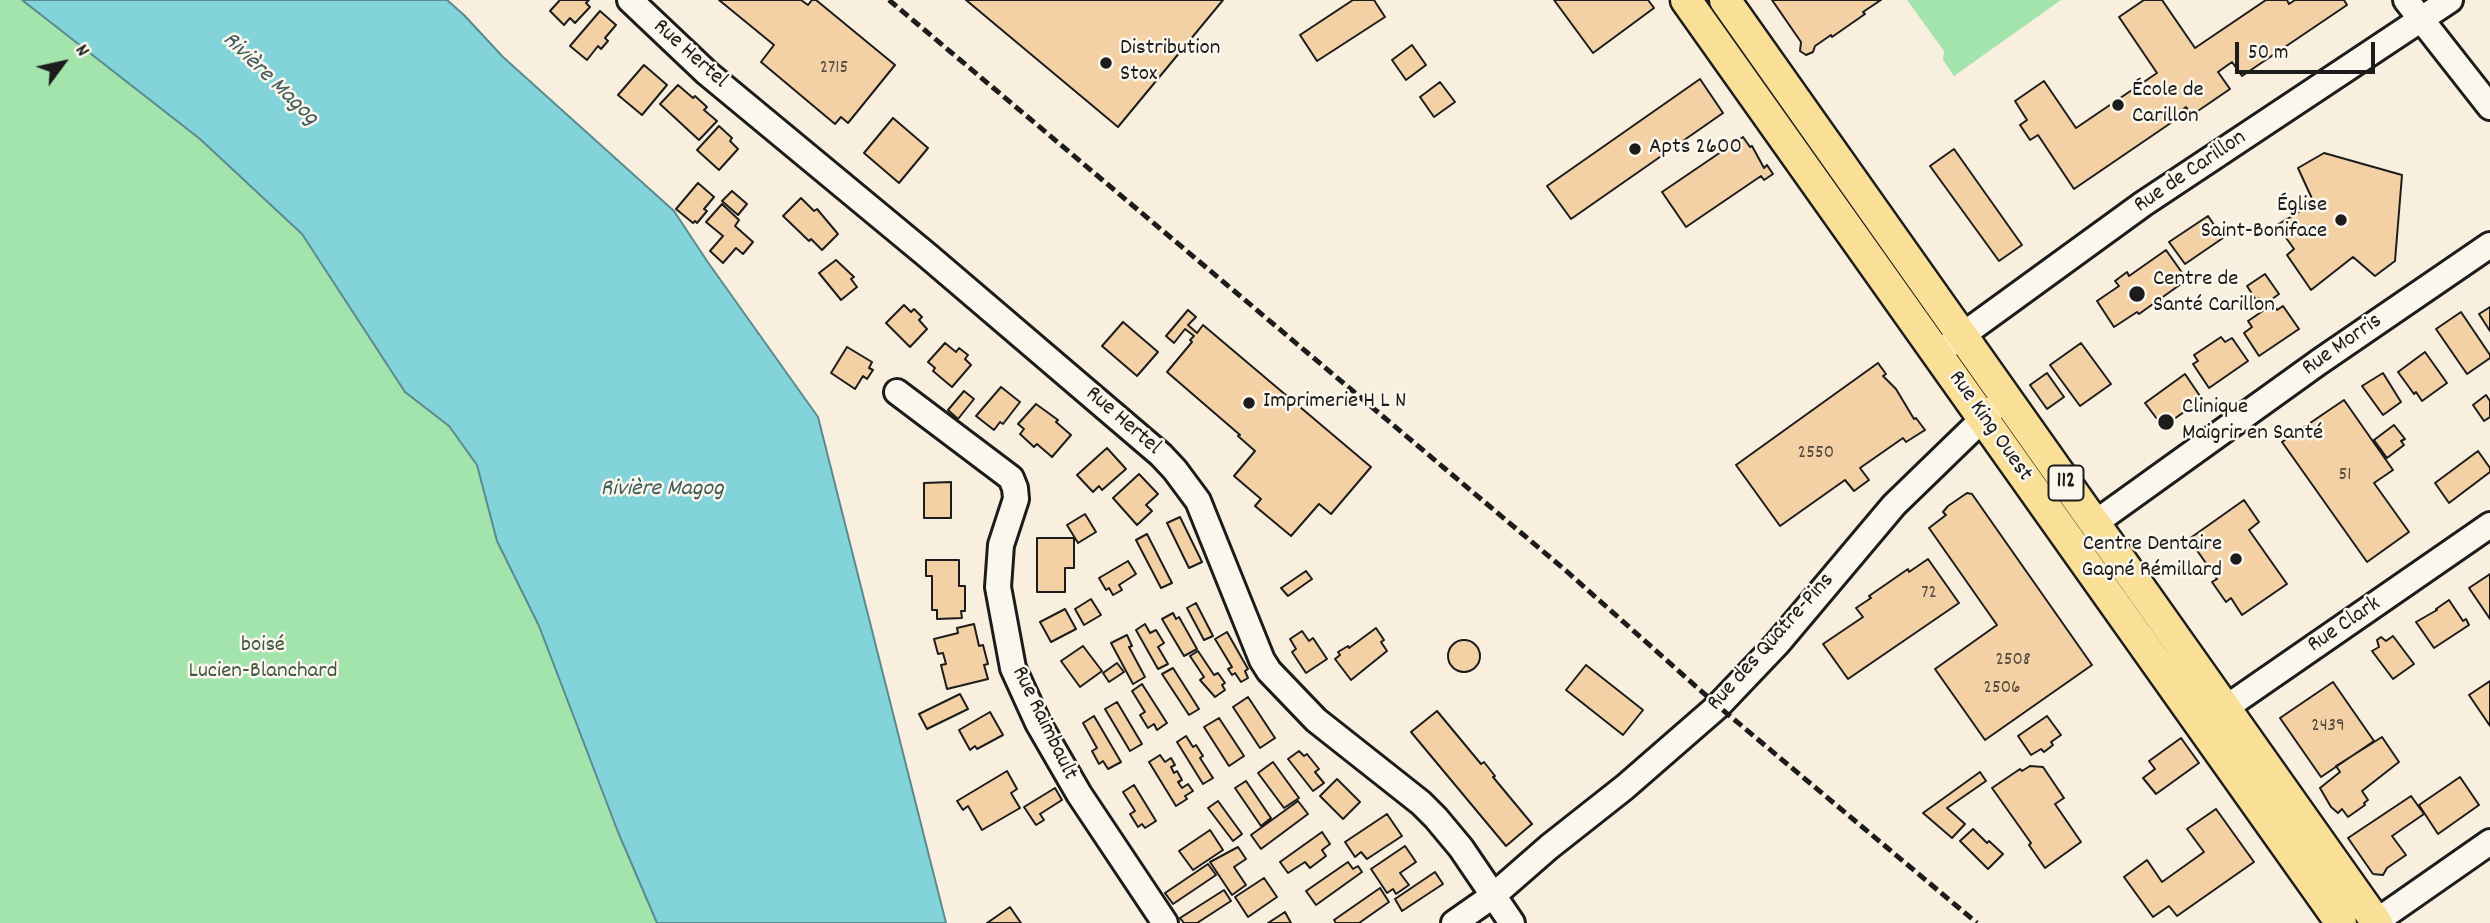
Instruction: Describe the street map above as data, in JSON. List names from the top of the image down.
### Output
{
  "streets": {
    "main road": ["Rue King Ouest", "112"],
    "street": [
      "Rue Hertel",
      "Rue de Carillon",
      "Rue Morris",
      "Rue Clark",
      "Rue des Quatre-Pins",
      "Rue Raimbault"
    ]
  },
  "crossings": [
    ["Rue Hertel", "Rue des Quatre-Pins"],
    ["Rue de Carillon", "Rue King Ouest"],
    ["Rue Morris", "Rue King Ouest"],
    ["Rue King Ouest", "Rue Clark"],
    ["Rue King Ouest", "Rue des Quatre-Pins"]
  ],
  "water": ["Rivière Magog"],
  "parks": ["boisé Lucien-Blanchard"],
  "places": [
    "Distribution Stox",
    "École de Carillon",
    "Apts 2600",
    "Église Saint-Boniface",
    "Centre de Santé Carillon",
    "Imprimerie H L N",
    "Clinique Maigrir en Santé",
    "Centre Dentaire Gagné Rémillard"
  ],
  "house_numbers": [
    "2715",
    "2550",
    "51",
    "72",
    "2508",
    "2506",
    "2439"
  ],
  "scale_bar": "50 m",
  "north": "top right"
}
